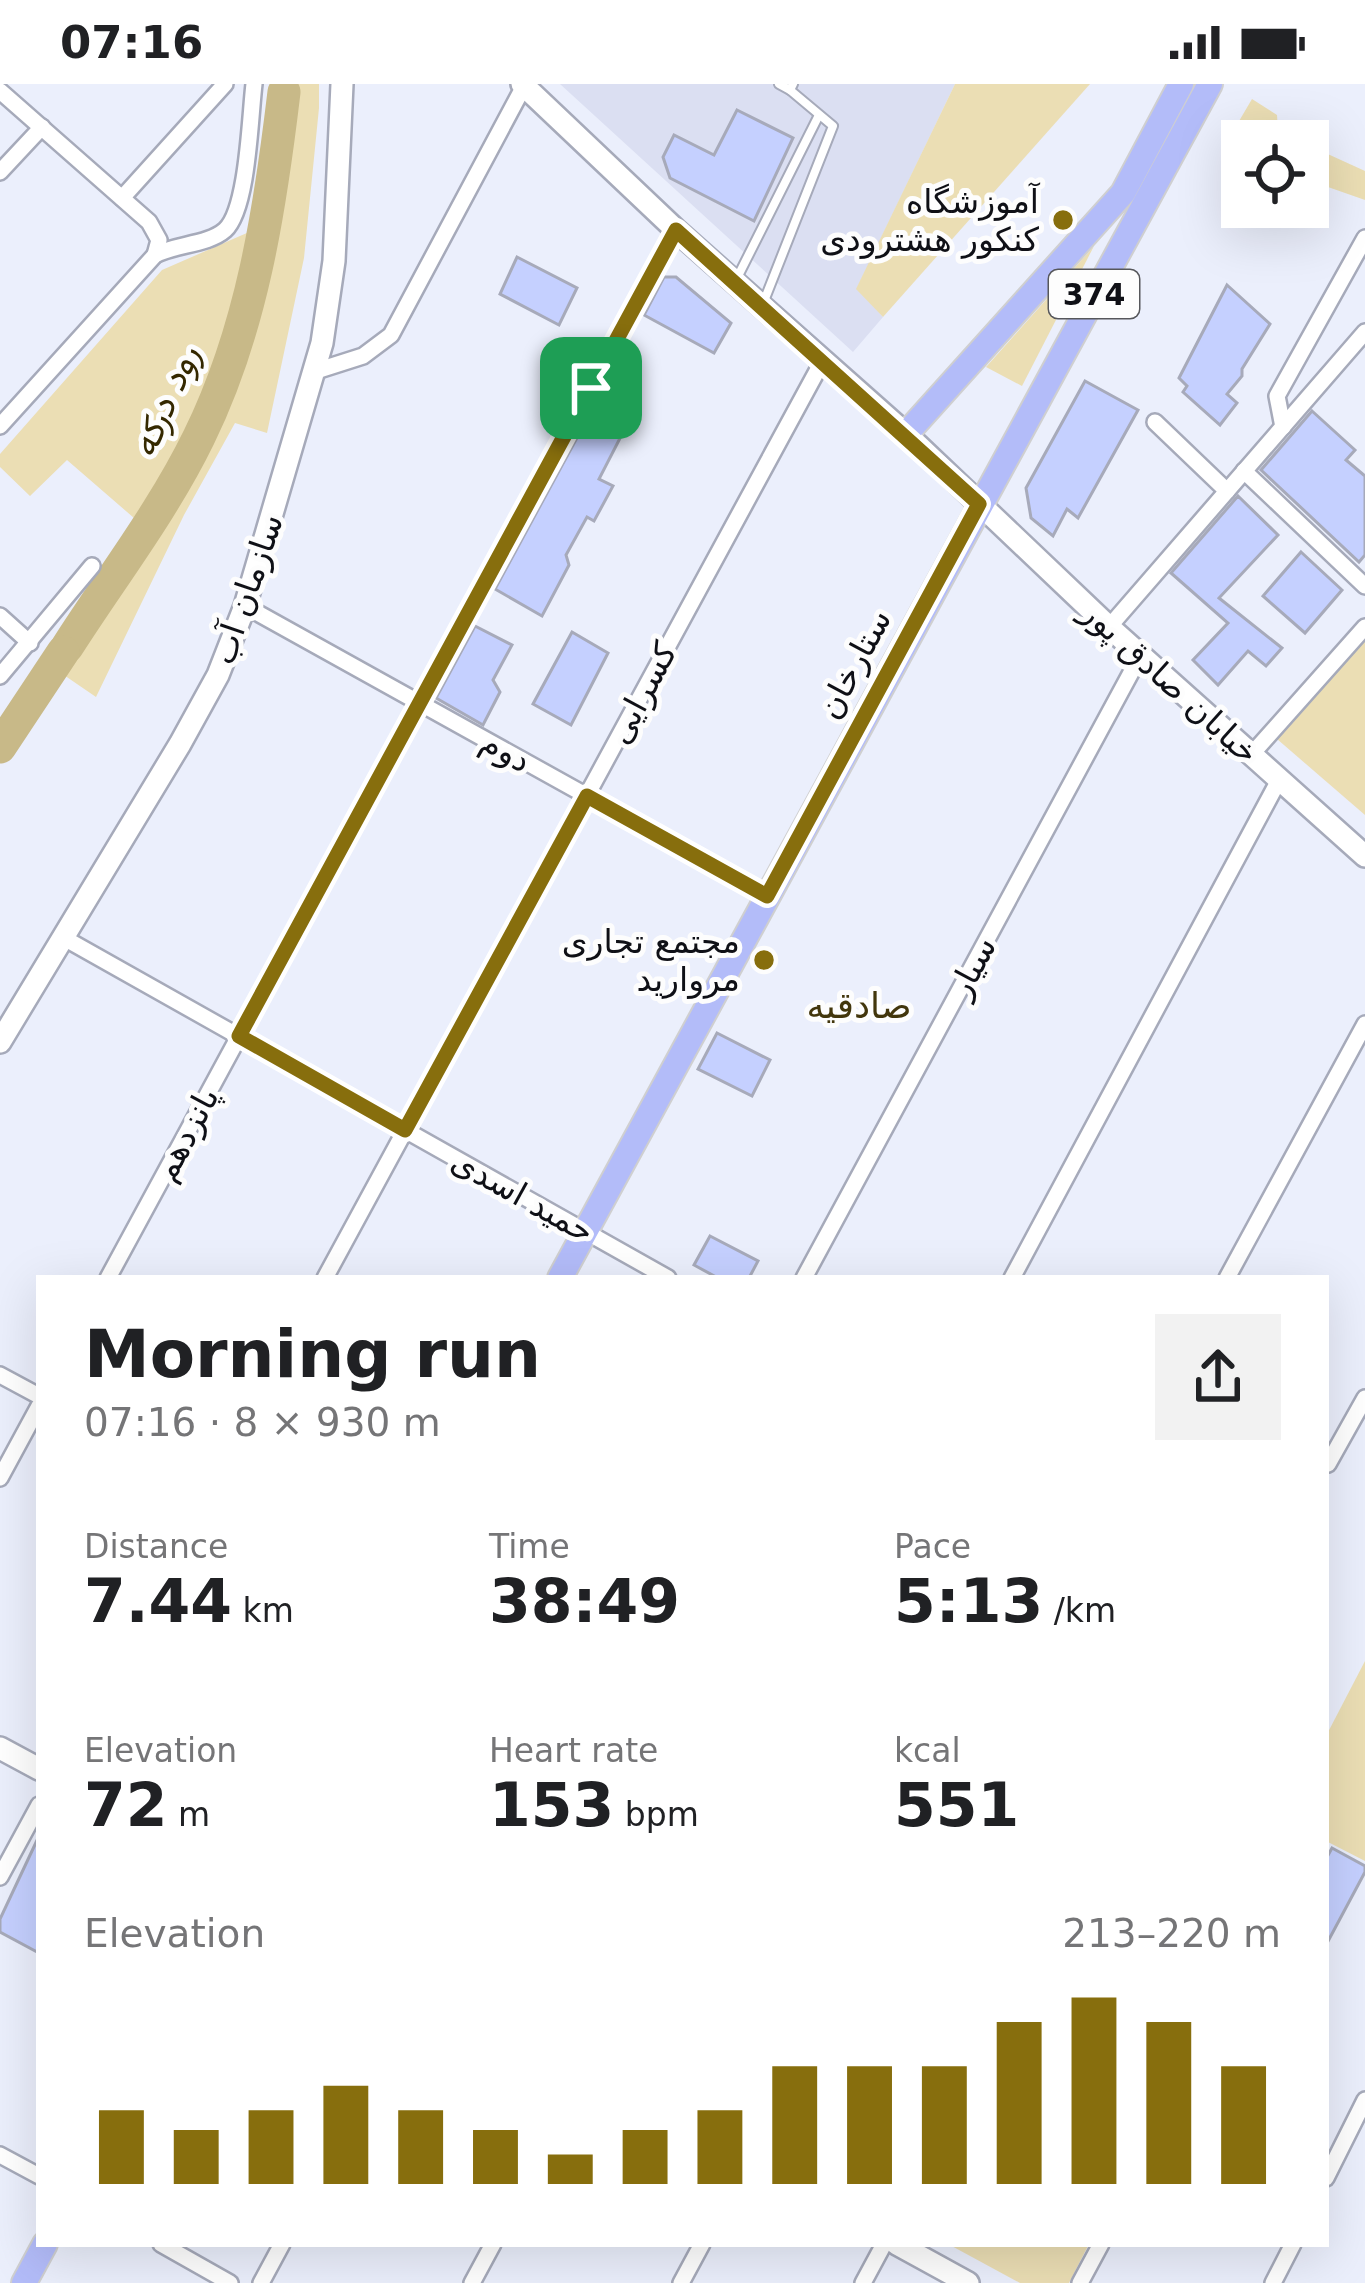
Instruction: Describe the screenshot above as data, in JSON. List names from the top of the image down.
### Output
{
  "streets": {
    "main road": [
      "374",
      "سازمان آب",
      "ستارخان",
      "خیابان صادق پور"
    ],
    "street": [
      "کسرایی",
      "دوم",
      "سیار",
      "پانزدهم",
      "حمید اسدی"
    ]
  },
  "crossings": [
    ["374", "خیابان صادق پور"],
    ["سازمان آب", "دوم"],
    ["سازمان آب", "حمید اسدی"],
    ["ستارخان", "خیابان صادق پور"],
    ["ستارخان", "دوم"],
    ["ستارخان", "حمید اسدی"],
    ["خیابان صادق پور", "کسرایی"],
    ["خیابان صادق پور", "سیار"],
    ["خیابان صادق پور", "پانزدهم"],
    ["کسرایی", "دوم"],
    ["کسرایی", "حمید اسدی"],
    ["دوم", "پانزدهم"],
    ["پانزدهم", "حمید اسدی"]
  ],
  "districts": ["صادقیه"],
  "water": ["رود درکه"],
  "places": ["آموزشگاه کنکور هشترودی", "مجتمع تجاری مروارید"],
  "page": {
    "status": "07:16",
    "heading": ["Morning run", "07:16 · 8 × 930 m"],
    "stats": [
      ["Distance", "7.44 km"],
      ["Time", "38:49"],
      ["Pace", "5:13 /km"],
      ["Elevation", "72 m"],
      ["Heart rate", "153 bpm"],
      ["kcal", "551"]
    ],
    "chart": ["Elevation", "213–220 m"]
  }
}
